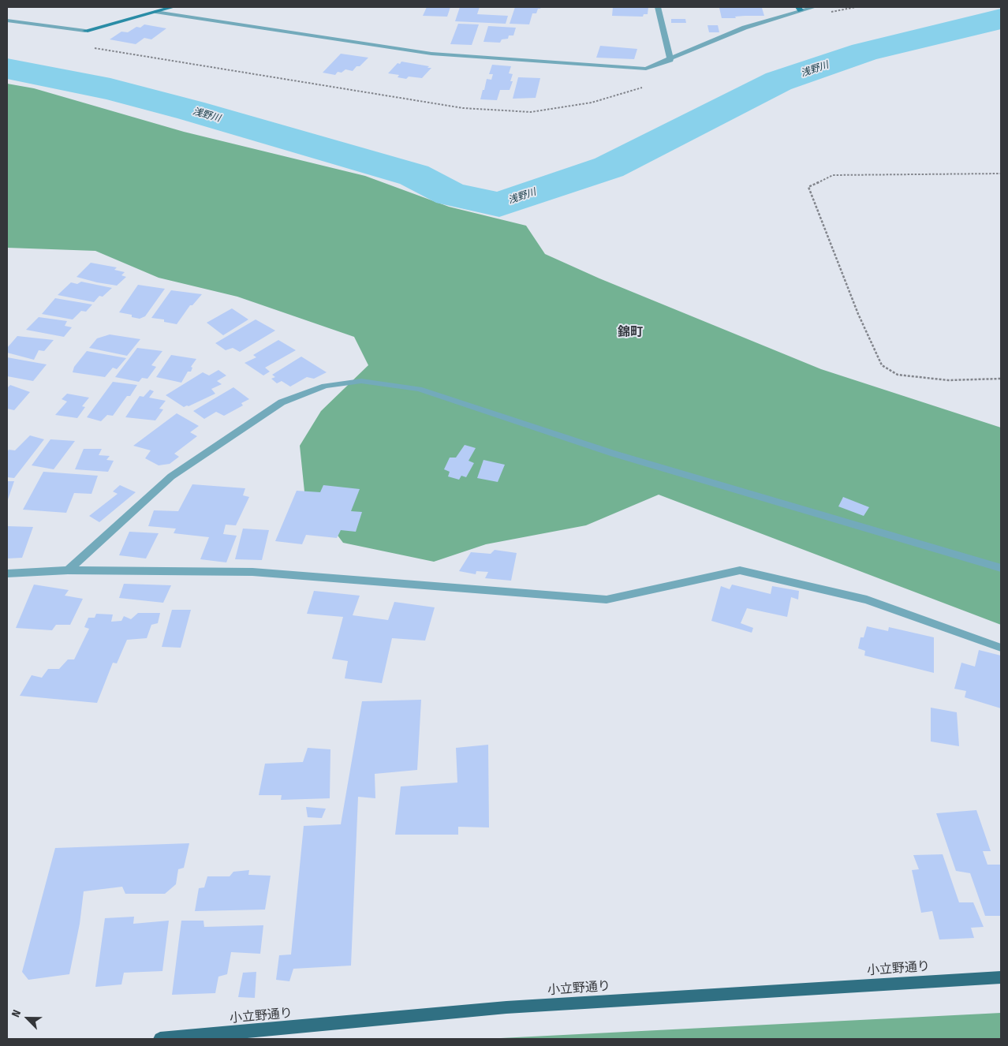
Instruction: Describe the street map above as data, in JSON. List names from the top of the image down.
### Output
{
  "streets": {
    "main road": ["小立野通り"]
  },
  "districts": ["錦町"],
  "water": ["浅野川"],
  "north": "top left"
}
